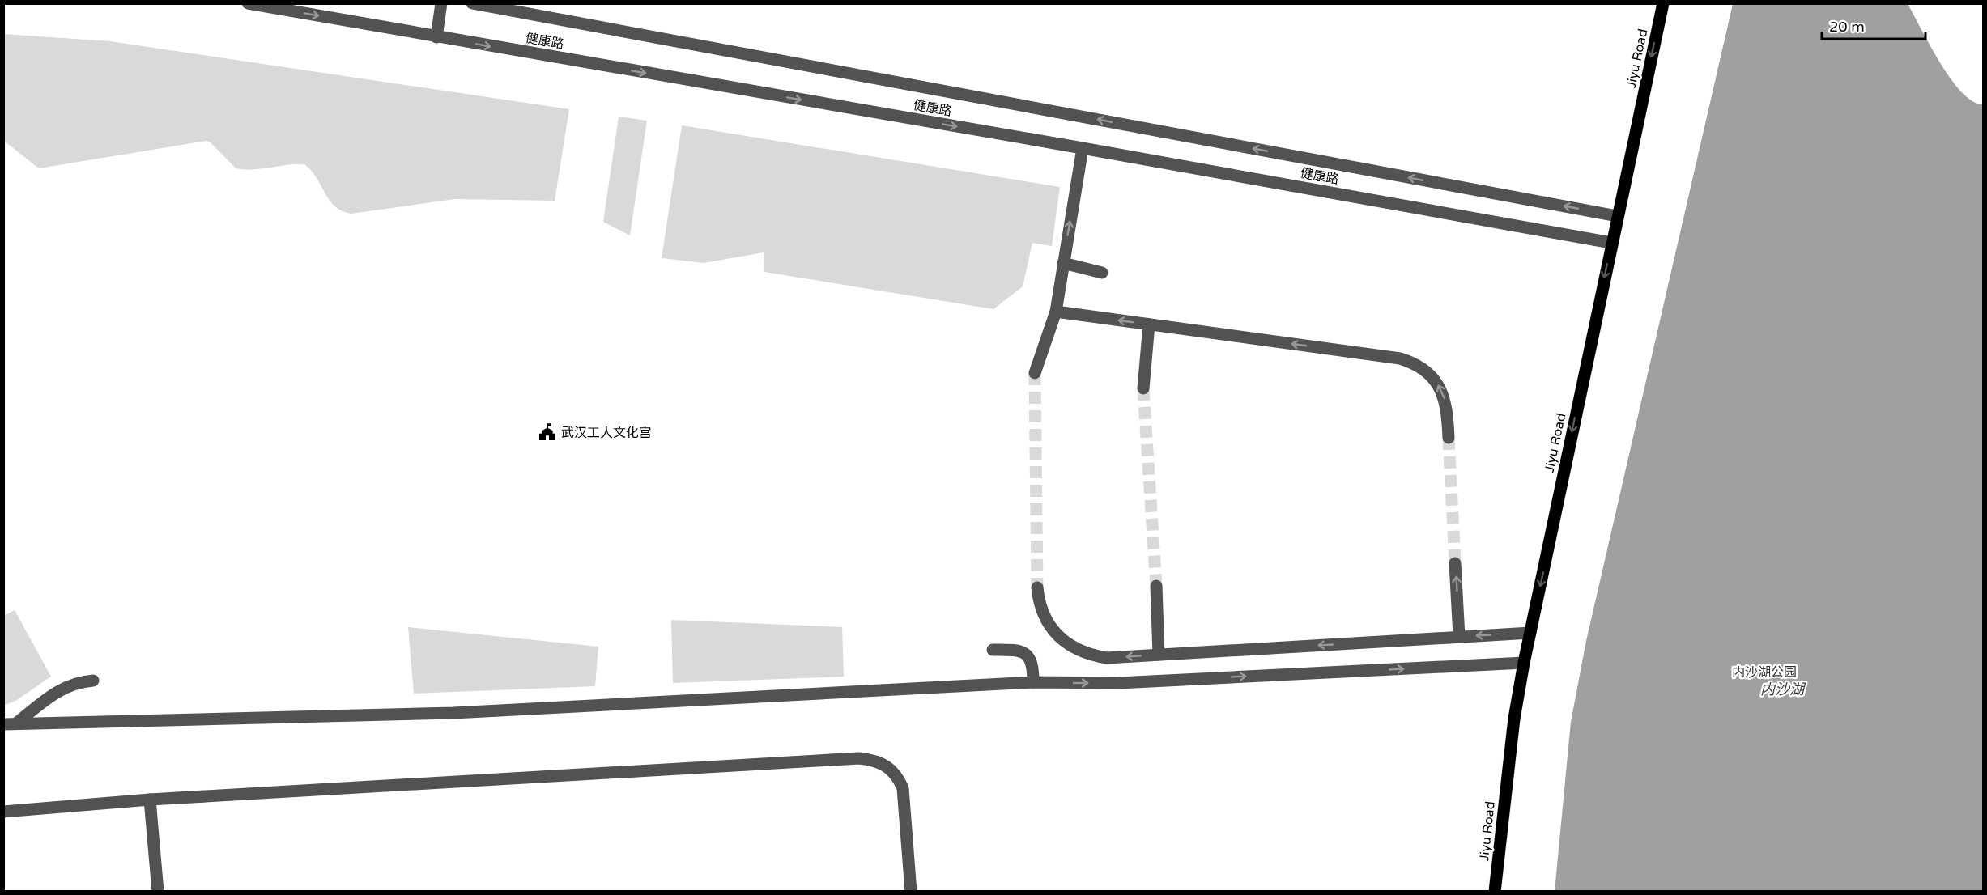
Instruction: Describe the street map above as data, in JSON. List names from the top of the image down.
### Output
{
  "streets": {
    "main road": ["Jiyu Road"],
    "street": ["健康路"]
  },
  "crossings": [
    ["健康路", "Jiyu Road"]
  ],
  "one_way": ["Jiyu Road"],
  "water": ["内沙湖"],
  "parks": ["内沙湖公园"],
  "places": {
    "public building": ["武汉工人文化宫"]
  },
  "scale_bar": "20 m"
}
